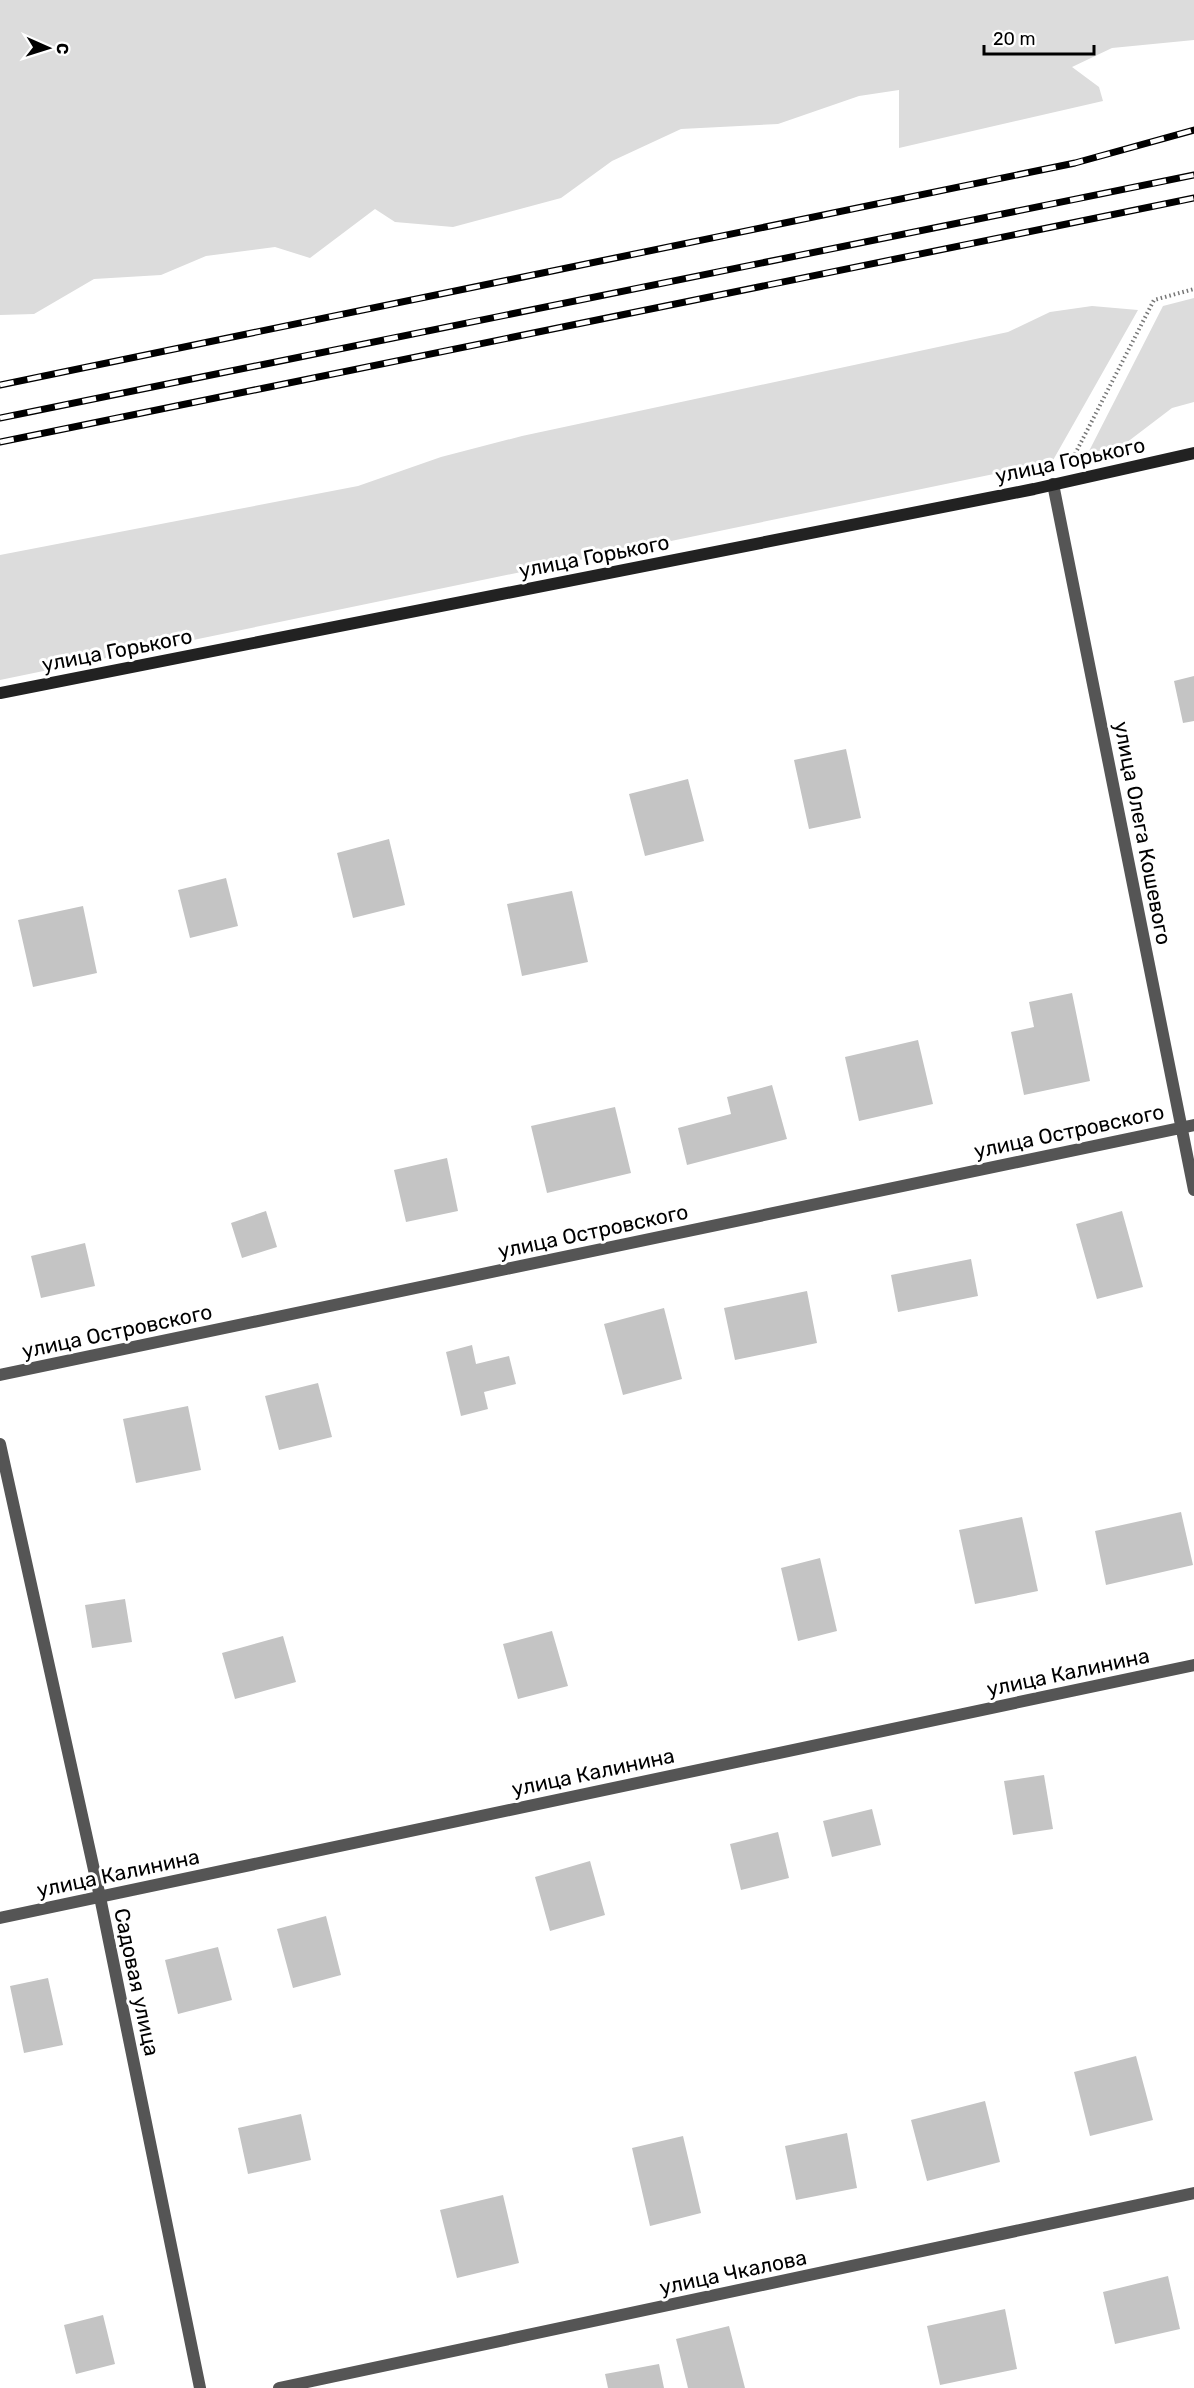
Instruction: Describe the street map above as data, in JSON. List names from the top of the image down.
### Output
{
  "streets": {
    "street": [
      "улица Горького",
      "улица Олега Кошевого",
      "улица Островского",
      "улица Калинина",
      "Садовая улица",
      "улица Чкалова"
    ]
  },
  "crossings": [
    ["улица Горького", "улица Олега Кошевого"],
    ["улица Олега Кошевого", "улица Островского"],
    ["улица Калинина", "Садовая улица"]
  ],
  "scale_bar": "20 m",
  "north": "right"
}
